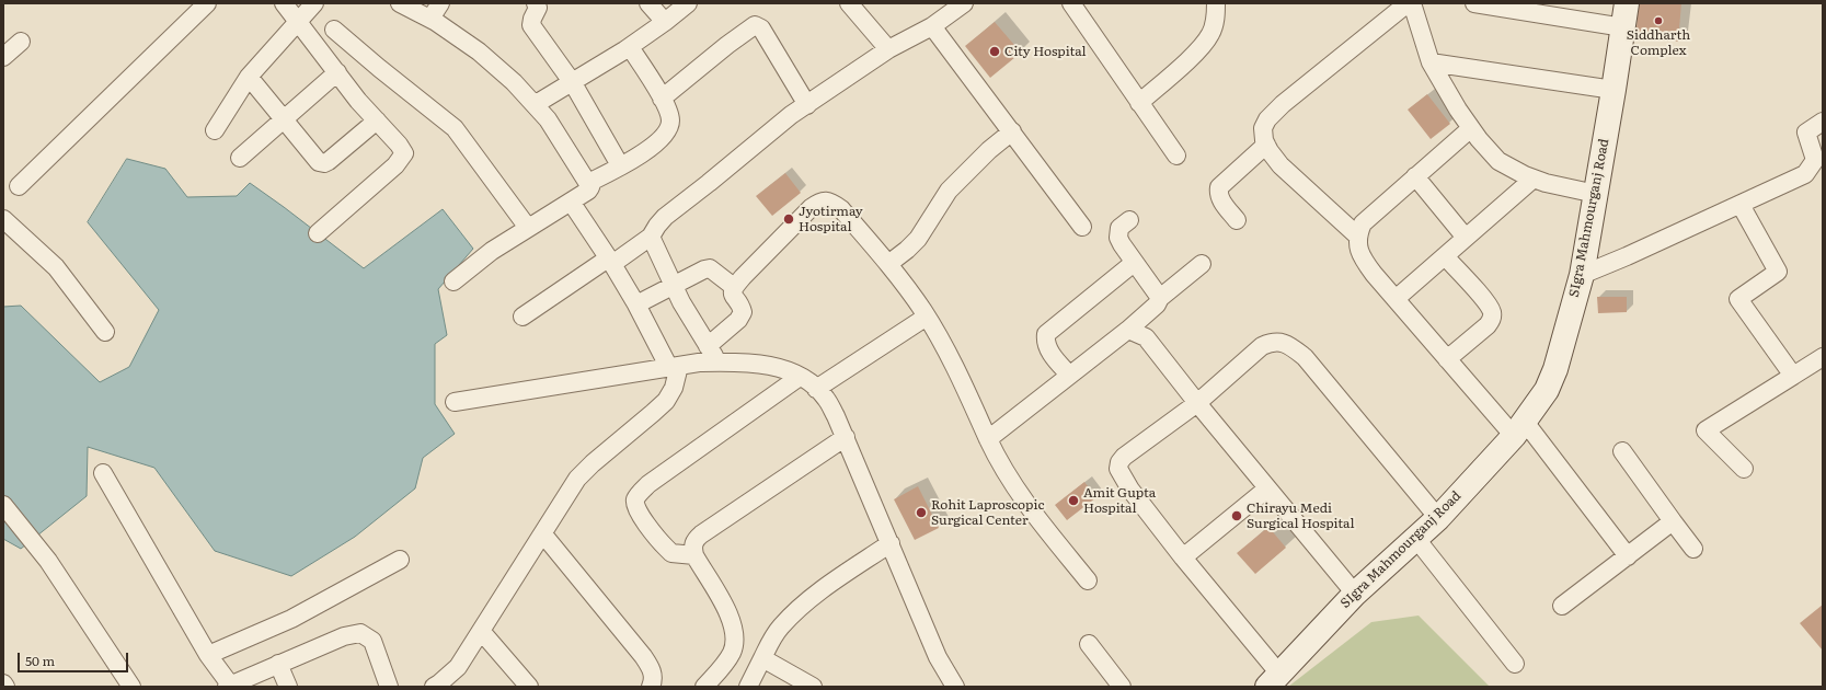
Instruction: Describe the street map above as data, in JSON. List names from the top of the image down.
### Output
{
  "streets": {
    "street": ["SIgra Mahmourganj Road"]
  },
  "places": [
    "Siddharth Complex",
    "City Hospital",
    "Jyotirmay Hospital",
    "Amit Gupta Hospital",
    "Rohit Laproscopic Surgical Center",
    "Chirayu Medi Surgical Hospital"
  ],
  "scale_bar": "50 m"
}
